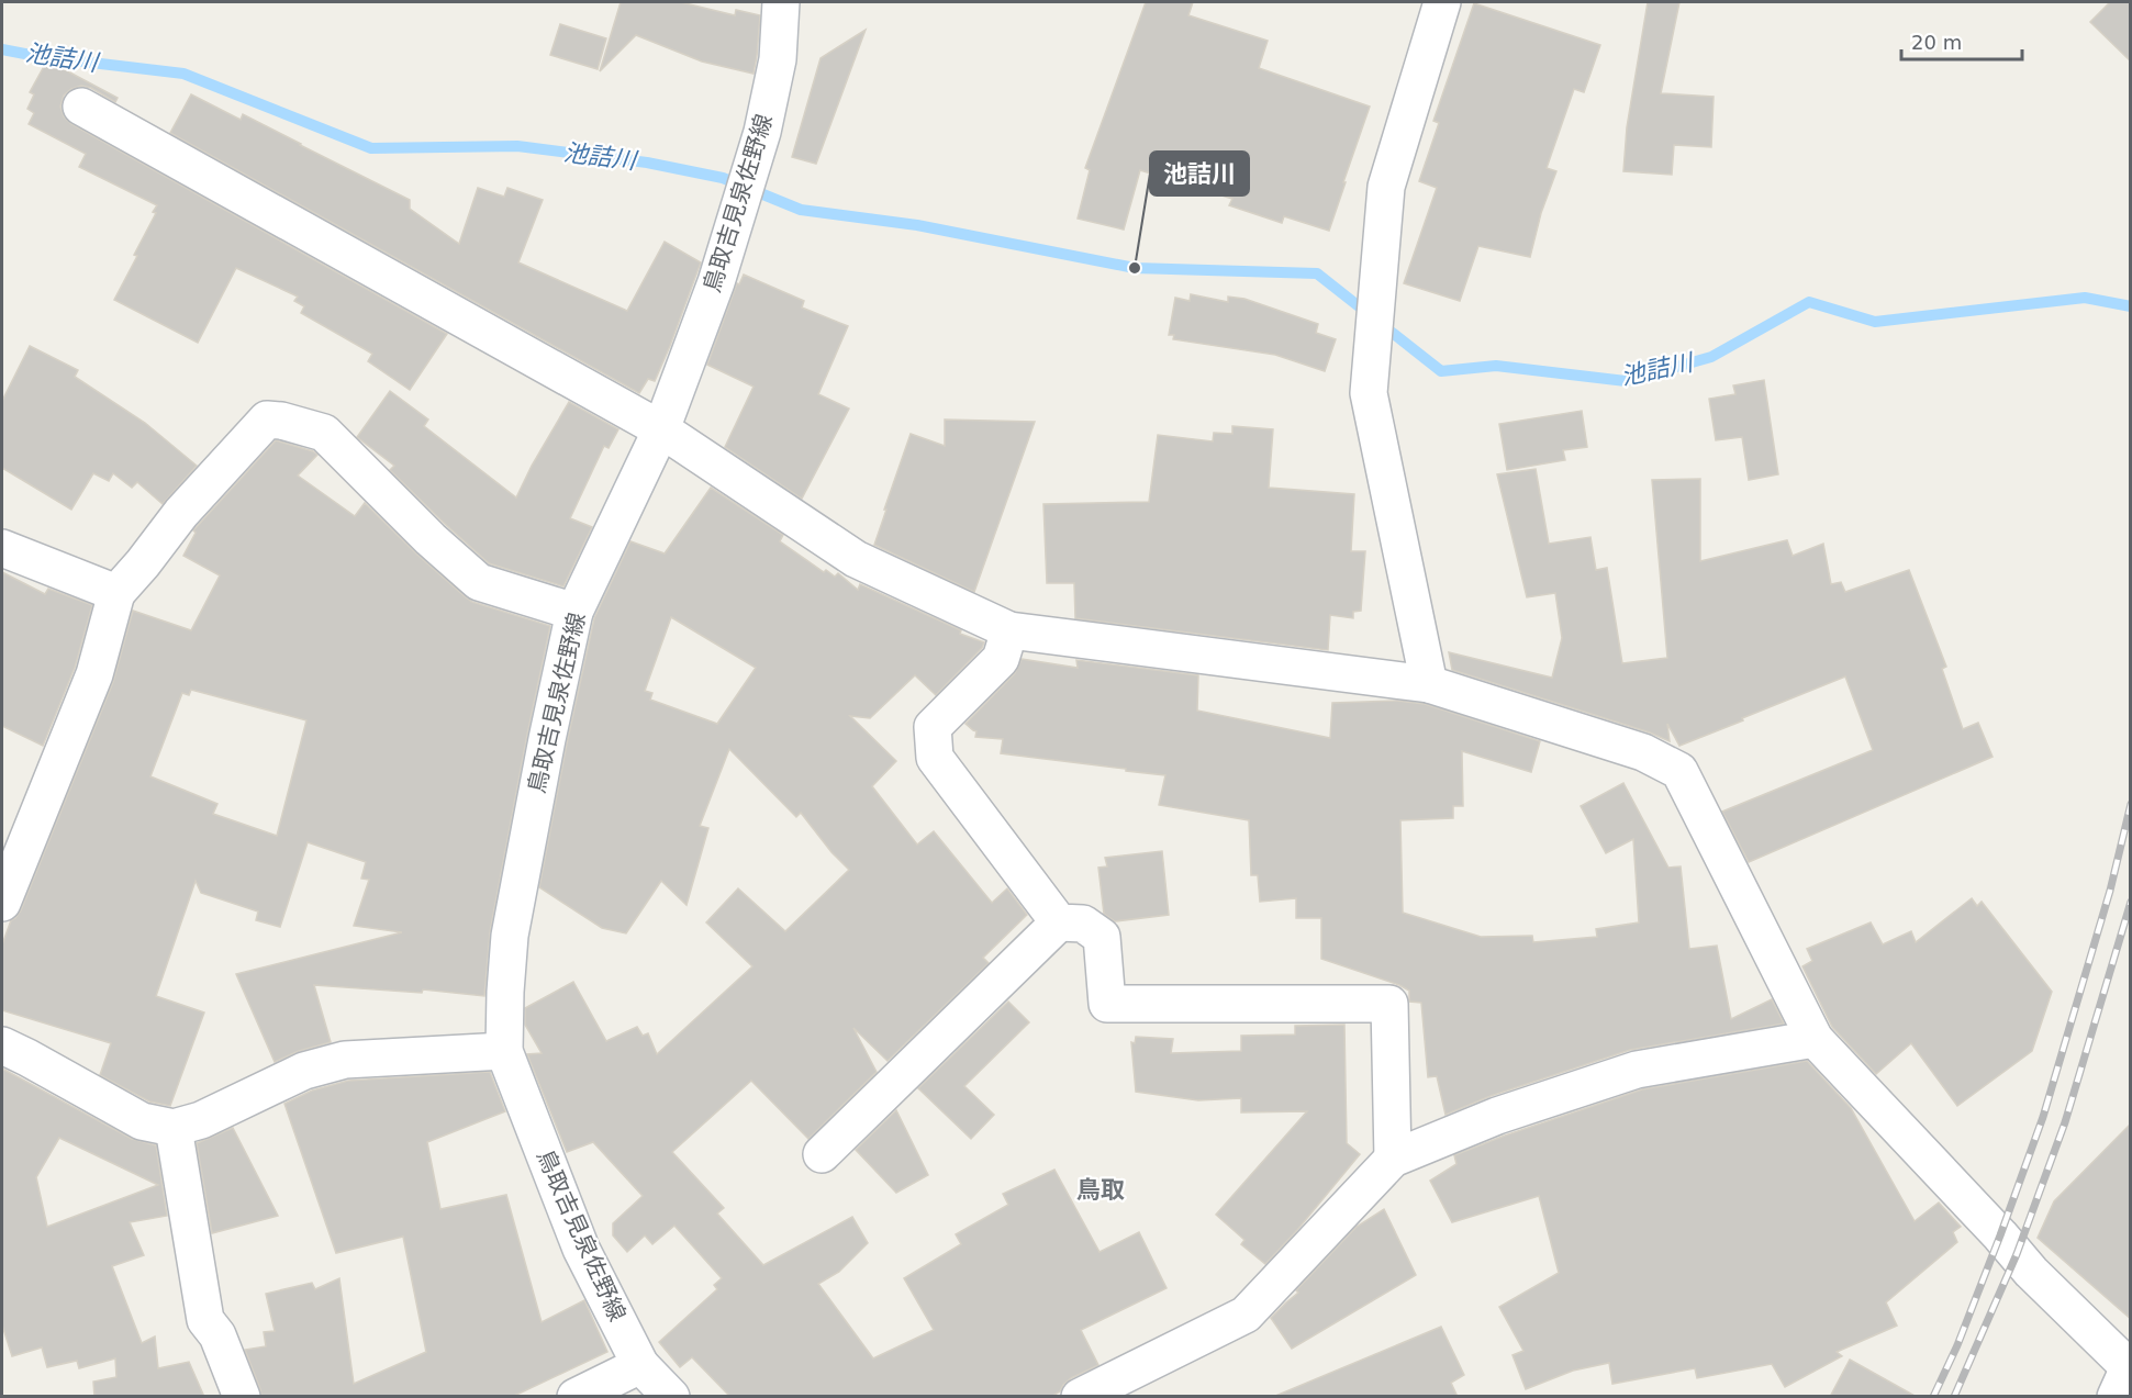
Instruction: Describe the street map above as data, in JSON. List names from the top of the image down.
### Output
{
  "streets": {
    "street": ["鳥取吉見泉佐野線"]
  },
  "districts": ["鳥取"],
  "water": ["池詰川"],
  "places": ["池詰川"],
  "scale_bar": "20 m"
}
